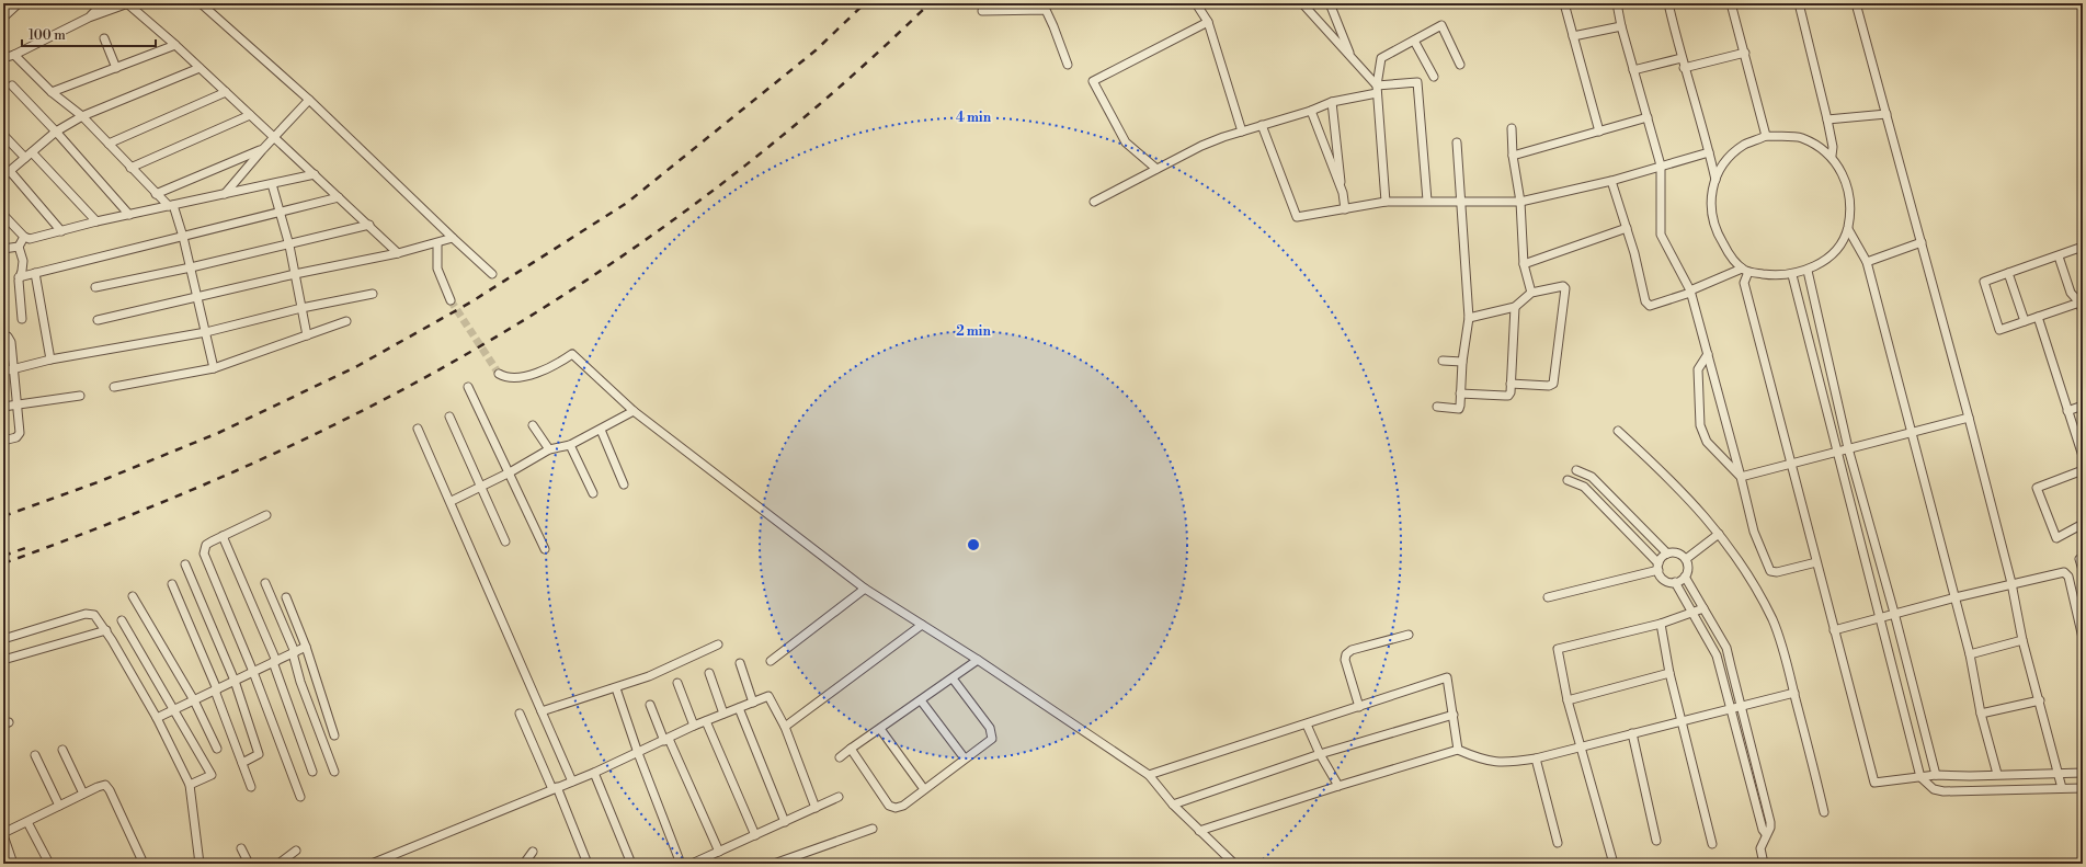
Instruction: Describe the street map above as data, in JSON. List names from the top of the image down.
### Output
{
  "scale_bar": "100 m",
  "rings": ["4 min", "2 min"]
}
